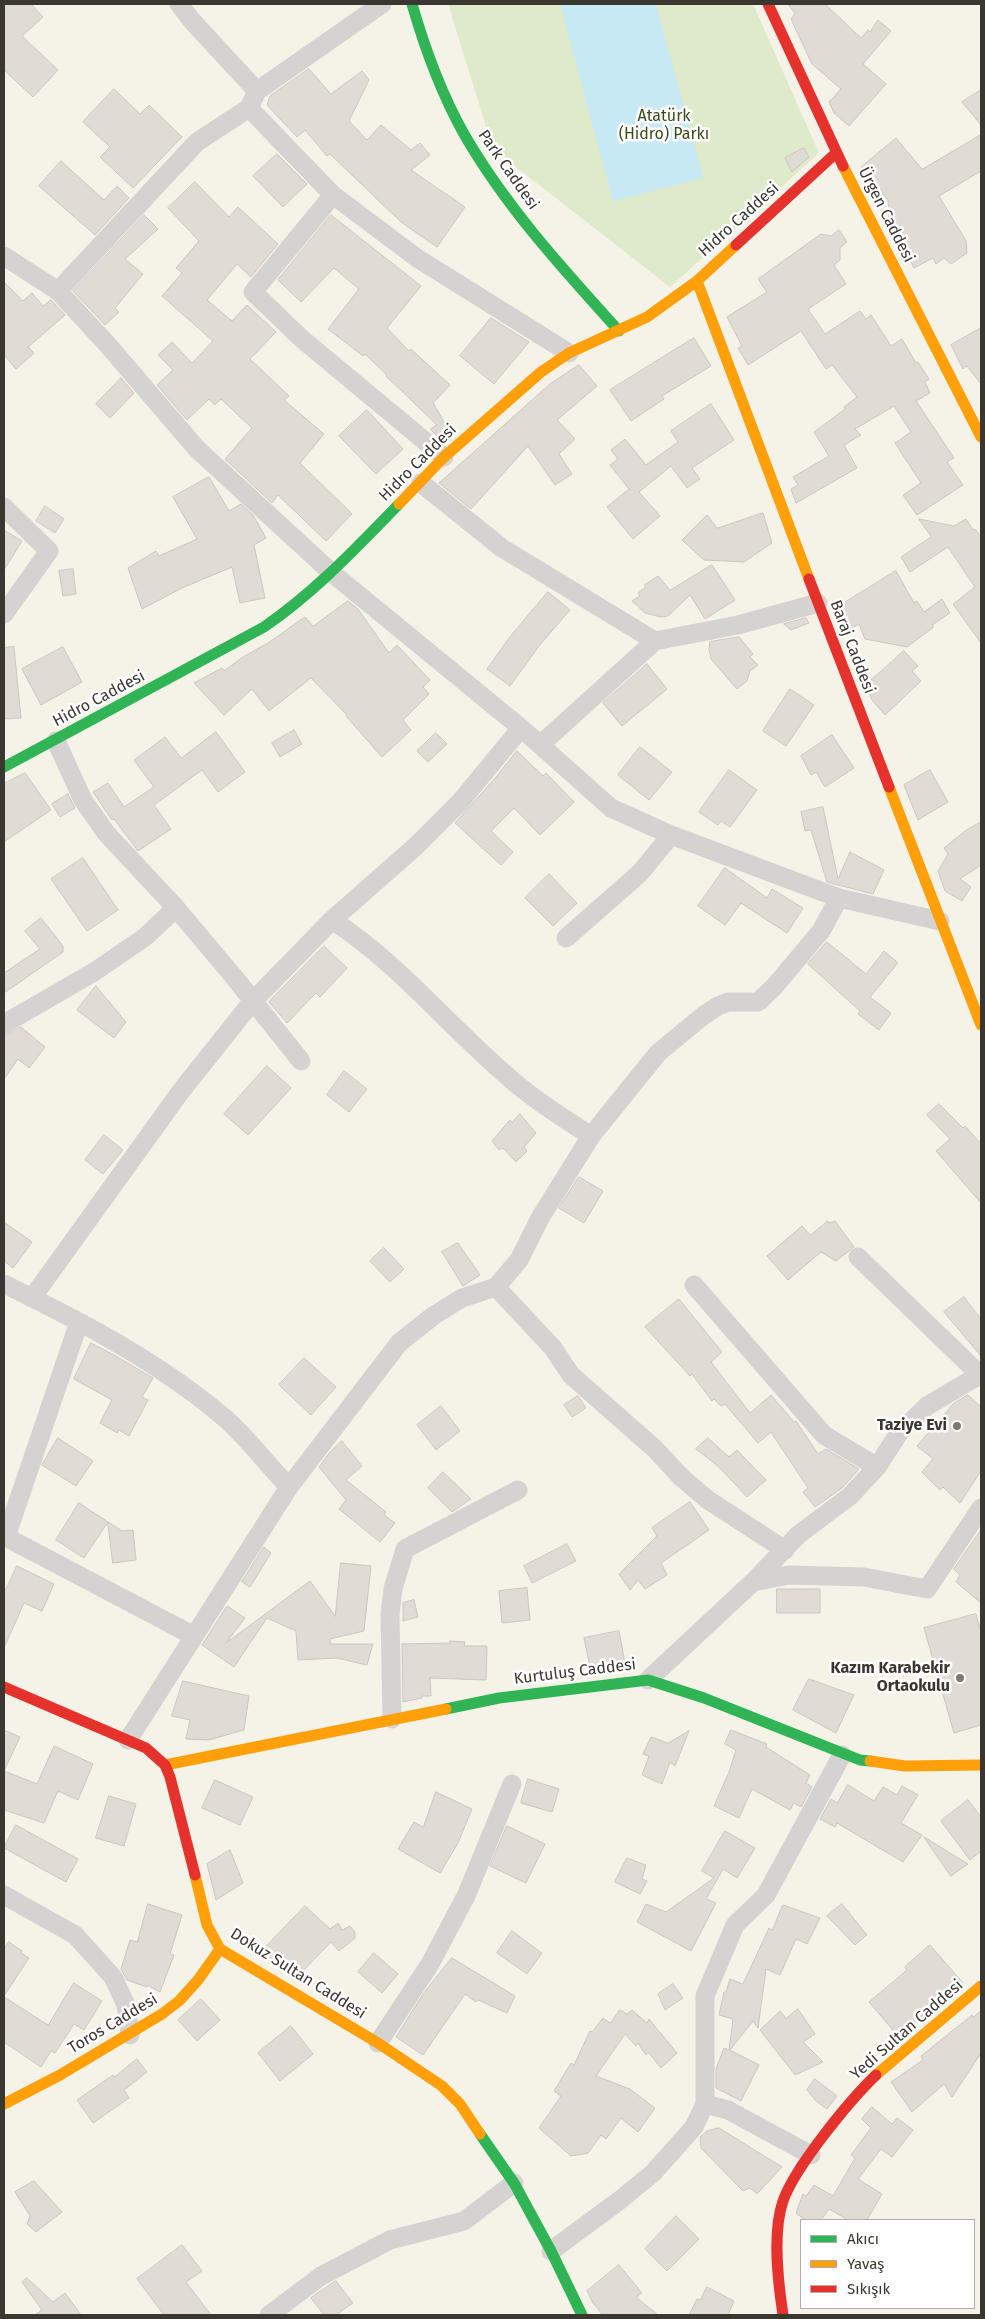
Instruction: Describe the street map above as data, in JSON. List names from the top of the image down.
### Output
{
  "streets": {
    "street": [
      "Park Caddesi",
      "Ürgen Caddesi",
      "Hidro Caddesi",
      "Baraj Caddesi",
      "Kurtuluş Caddesi",
      "Dokuz Sultan Caddesi",
      "Toros Caddesi",
      "Yedi Sultan Caddesi"
    ]
  },
  "crossings": [
    ["Park Caddesi", "Hidro Caddesi"],
    ["Ürgen Caddesi", "Hidro Caddesi"],
    ["Hidro Caddesi", "Baraj Caddesi"],
    ["Kurtuluş Caddesi", "Dokuz Sultan Caddesi"],
    ["Dokuz Sultan Caddesi", "Toros Caddesi"]
  ],
  "parks": ["Atatürk (Hidro) Parkı"],
  "places": ["Taziye Evi", "Kazım Karabekir Ortaokulu"],
  "legend": ["Akıcı", "Yavaş", "Sıkışık"]
}
